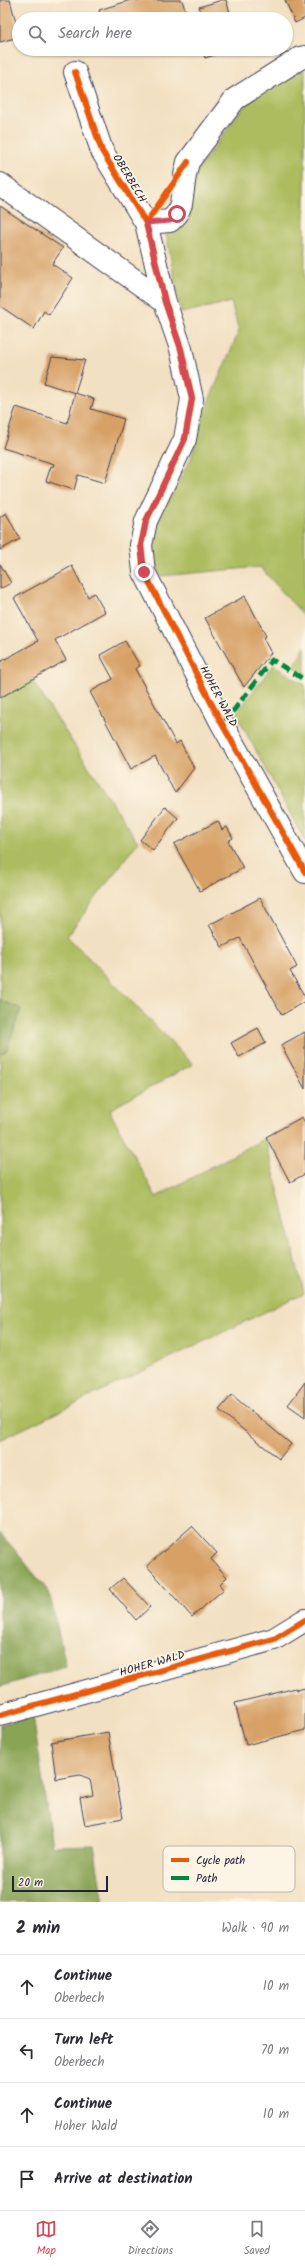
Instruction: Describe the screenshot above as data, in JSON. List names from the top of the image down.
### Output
{
  "streets": {
    "street": ["OBERBECH", "HOHER WALD"]
  },
  "crossings": [
    ["OBERBECH", "HOHER WALD"]
  ],
  "legend": ["Cycle path", "Path"],
  "scale_bar": "20 m",
  "page": {
    "search": "Search here",
    "scale": "20 m",
    "heading": ["2 min", "Walk · 90 m"],
    "list": [
      ["Continue", "Oberbech", "10 m"],
      ["Turn left", "Oberbech", "70 m"],
      ["Continue", "Hoher Wald", "10 m"],
      "Arrive at destination"
    ],
    "nav": ["Map", "Directions", "Saved"]
  }
}
